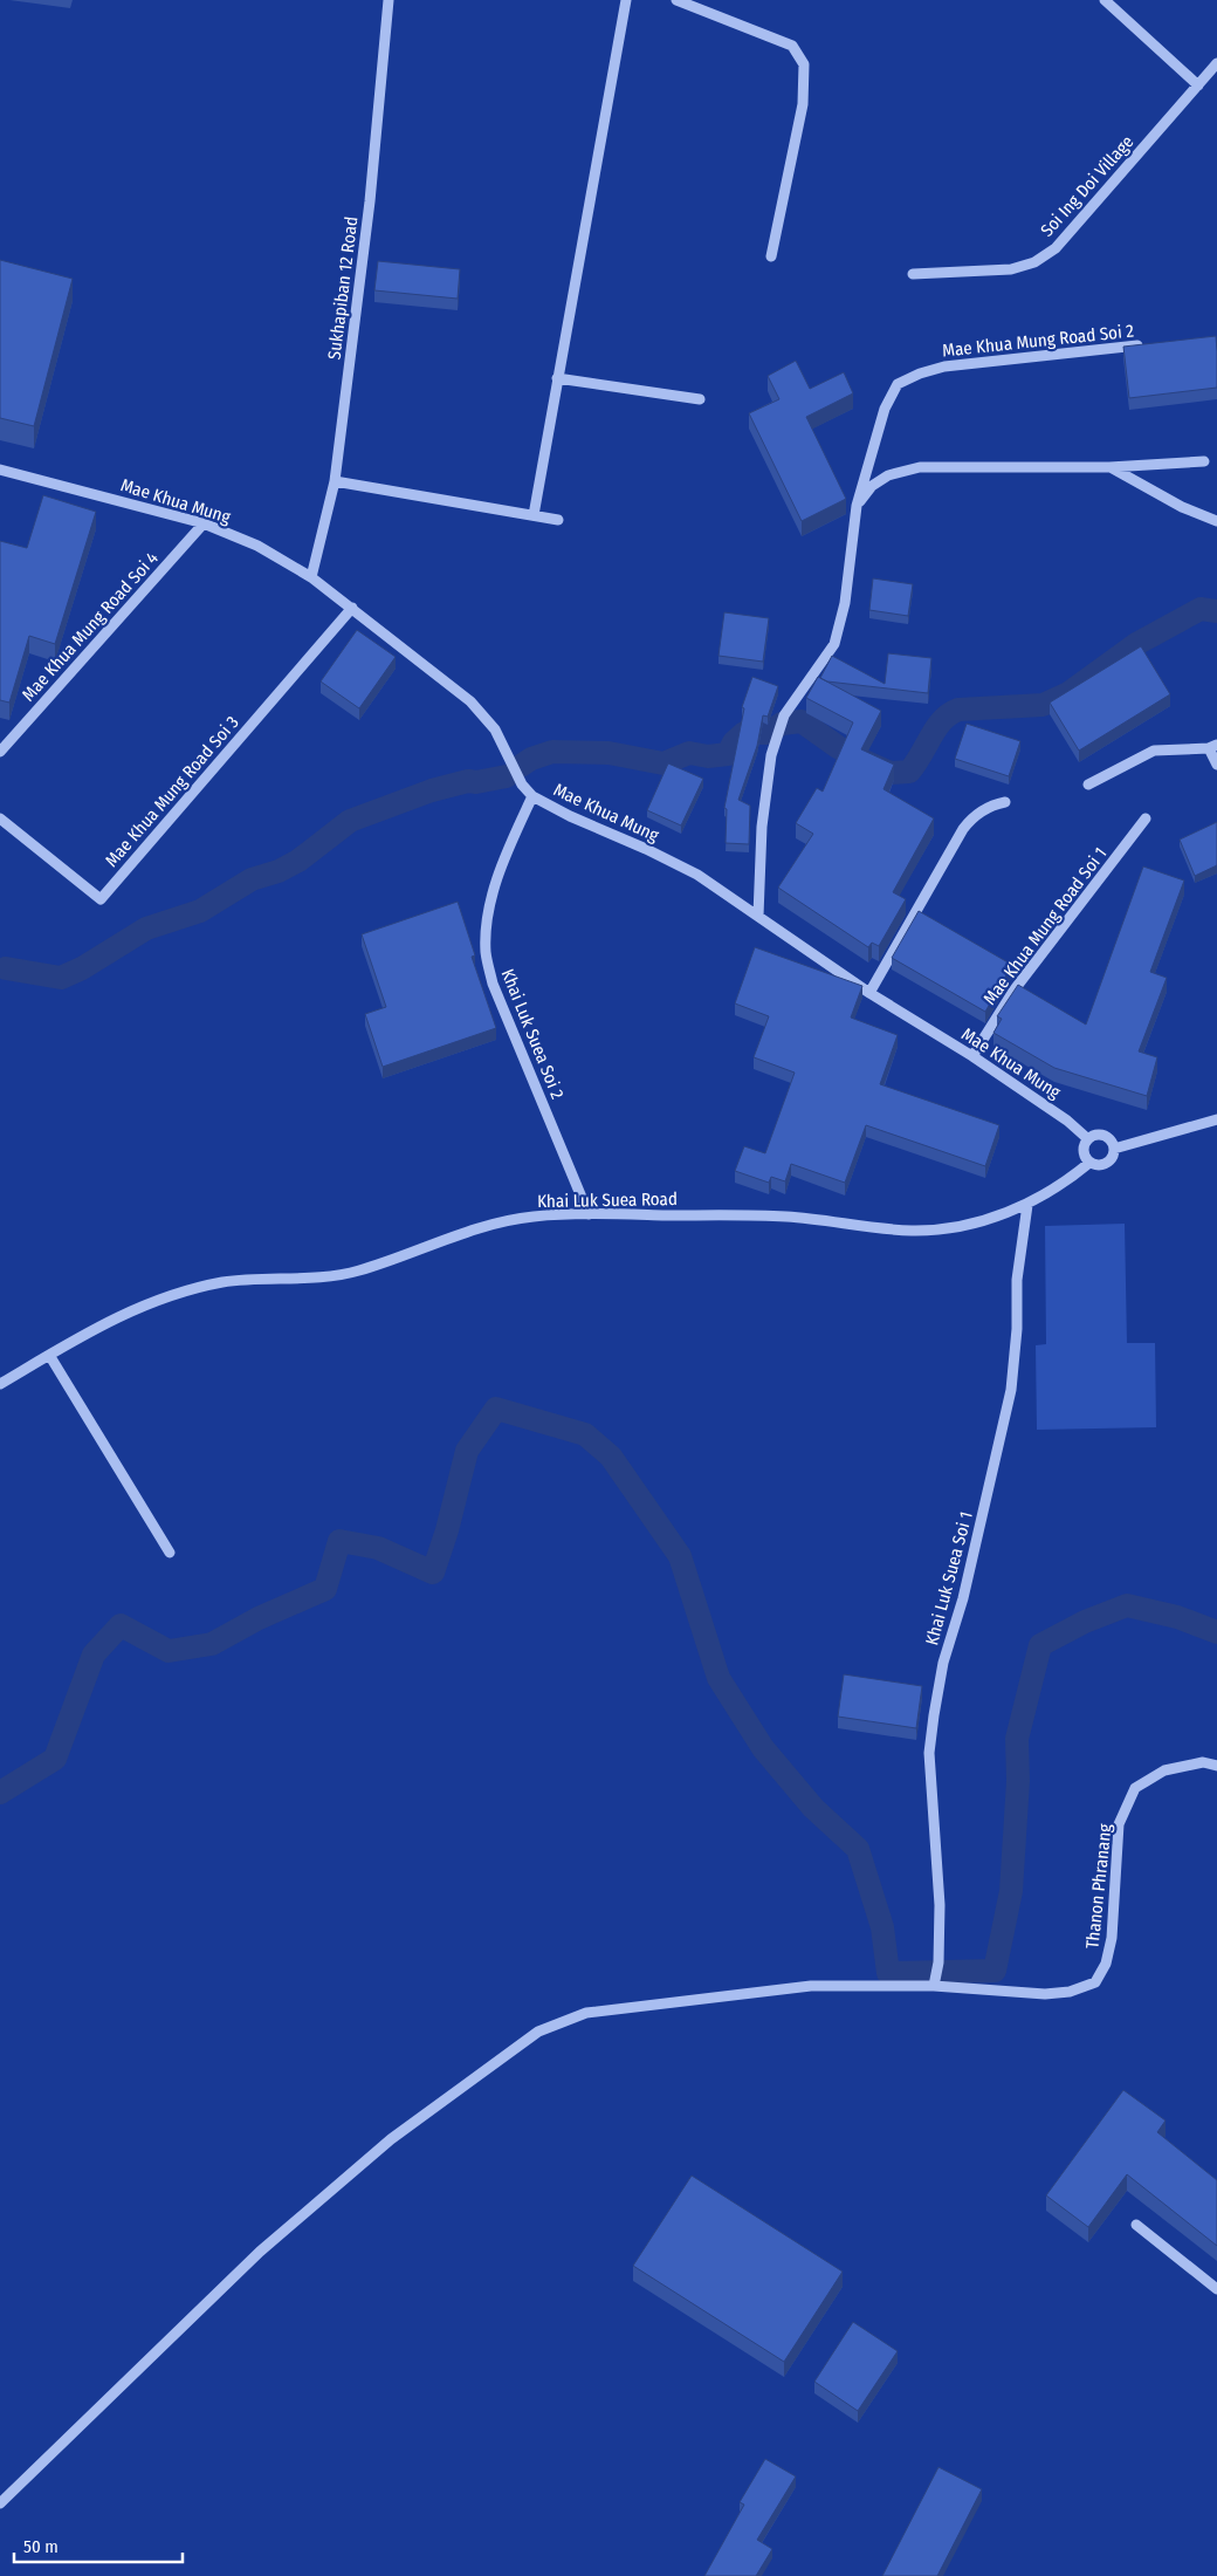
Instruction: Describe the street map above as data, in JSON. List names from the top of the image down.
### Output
{
  "streets": {
    "street": [
      "Soi Ing Doi Village",
      "Sukhapiban 12 Road",
      "Mae Khua Mung Road Soi 2",
      "Mae Khua Mung",
      "Mae Khua Mung Road Soi 4",
      "Mae Khua Mung Road Soi 3",
      "Mae Khua Mung Road Soi 1",
      "Khai Luk Suea Soi 2",
      "Khai Luk Suea Road",
      "Khai Luk Suea Soi 1",
      "Thanon Phranang"
    ]
  },
  "crossings": [
    ["Sukhapiban 12 Road", "Mae Khua Mung"],
    ["Mae Khua Mung Road Soi 2", "Mae Khua Mung"],
    ["Mae Khua Mung", "Mae Khua Mung Road Soi 4"],
    ["Mae Khua Mung", "Mae Khua Mung Road Soi 3"],
    ["Mae Khua Mung", "Mae Khua Mung Road Soi 1"],
    ["Mae Khua Mung", "Khai Luk Suea Soi 2"],
    ["Mae Khua Mung", "Khai Luk Suea Road"],
    ["Khai Luk Suea Soi 2", "Khai Luk Suea Road"],
    ["Khai Luk Suea Road", "Khai Luk Suea Soi 1"],
    ["Khai Luk Suea Soi 1", "Thanon Phranang"]
  ],
  "scale_bar": "50 m"
}
